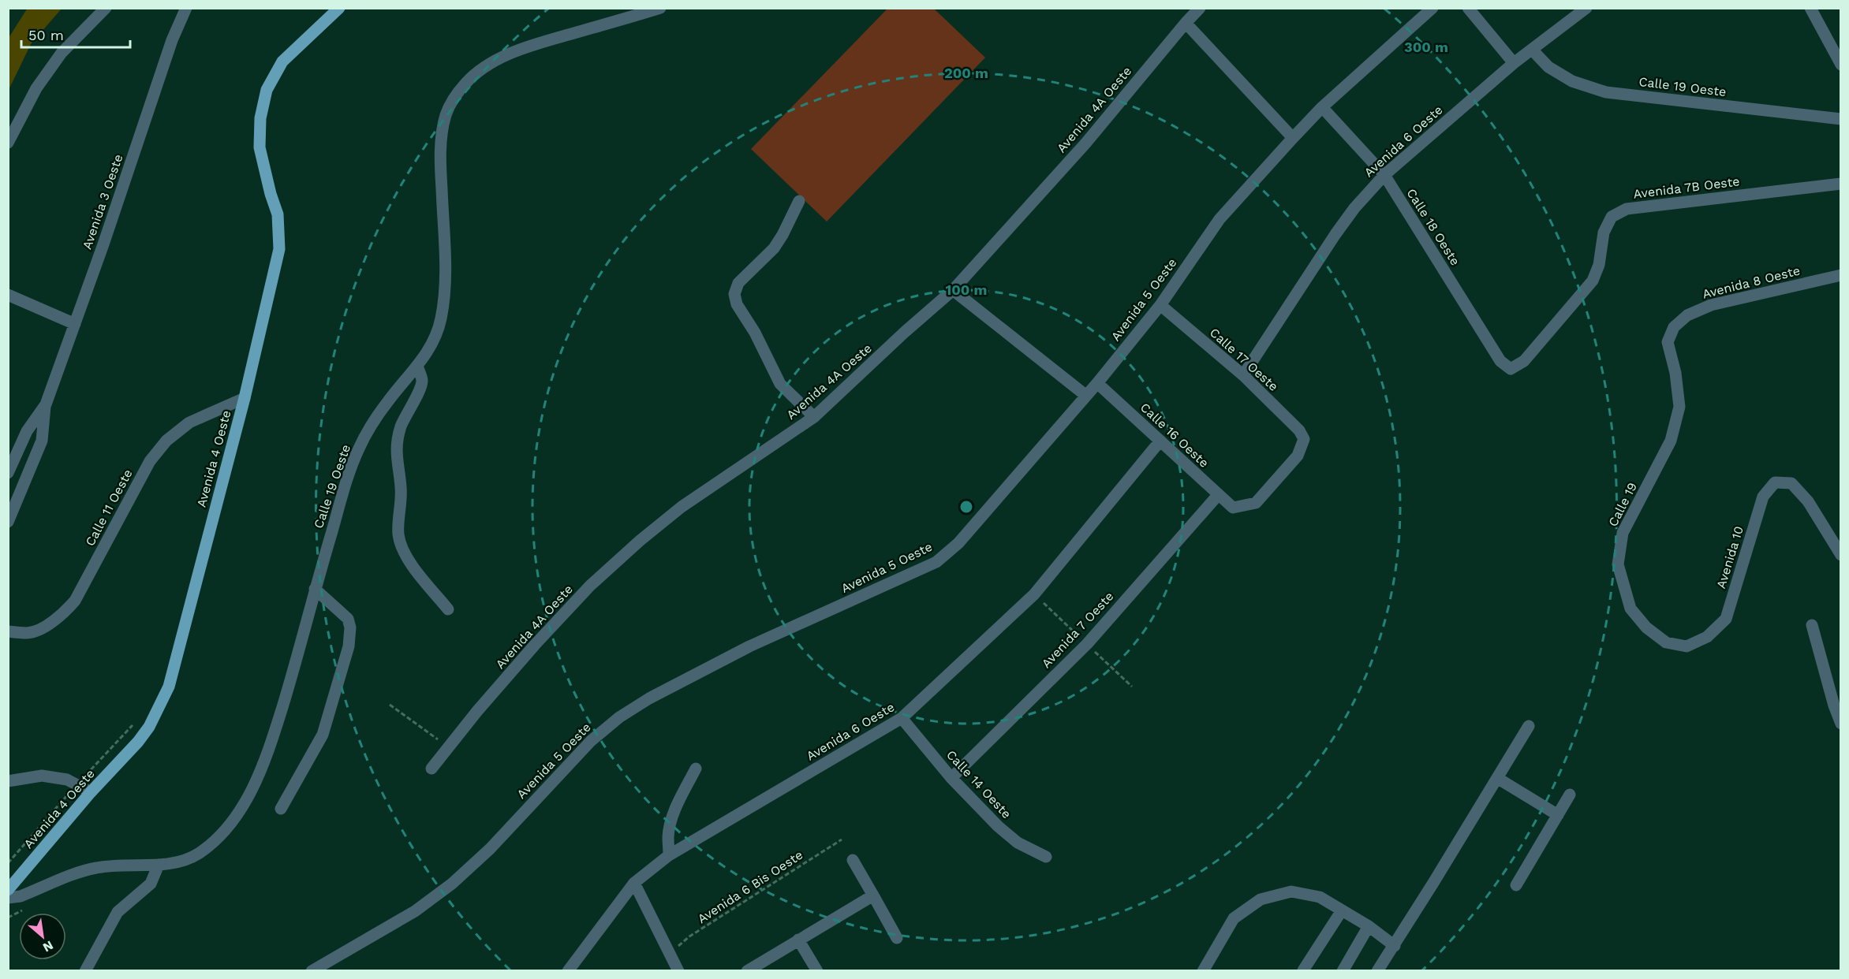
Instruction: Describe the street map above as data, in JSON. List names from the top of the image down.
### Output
{
  "streets": {
    "main road": ["Avenida 4 Oeste"],
    "street": [
      "Calle 19 Oeste",
      "Avenida 4A Oeste",
      "Avenida 6 Oeste",
      "Avenida 7B Oeste",
      "Avenida 3 Oeste",
      "Calle 18 Oeste",
      "Avenida 8 Oeste",
      "Avenida 5 Oeste",
      "Calle 17 Oeste",
      "Calle 16 Oeste",
      "Calle 19",
      "Calle 11 Oeste",
      "Avenida 10",
      "Avenida 7 Oeste",
      "Calle 14 Oeste"
    ],
    "path": ["Avenida 6 Bis Oeste"]
  },
  "crossings": [
    ["Calle 19 Oeste", "Avenida 6 Oeste"],
    ["Avenida 6 Oeste", "Calle 18 Oeste"],
    ["Avenida 6 Oeste", "Calle 17 Oeste"],
    ["Avenida 6 Oeste", "Calle 16 Oeste"],
    ["Avenida 6 Oeste", "Calle 14 Oeste"],
    ["Avenida 7B Oeste", "Calle 18 Oeste"],
    ["Calle 18 Oeste", "Avenida 5 Oeste"],
    ["Avenida 8 Oeste", "Calle 19"],
    ["Avenida 5 Oeste", "Calle 17 Oeste"],
    ["Avenida 5 Oeste", "Calle 16 Oeste"],
    ["Calle 17 Oeste", "Calle 16 Oeste"],
    ["Calle 16 Oeste", "Avenida 7 Oeste"],
    ["Avenida 4 Oeste", "Calle 11 Oeste"],
    ["Calle 19", "Avenida 10"],
    ["Avenida 7 Oeste", "Calle 14 Oeste"]
  ],
  "scale_bar": "50 m",
  "north": "bottom right",
  "rings": ["300 m", "200 m", "100 m"]
}
